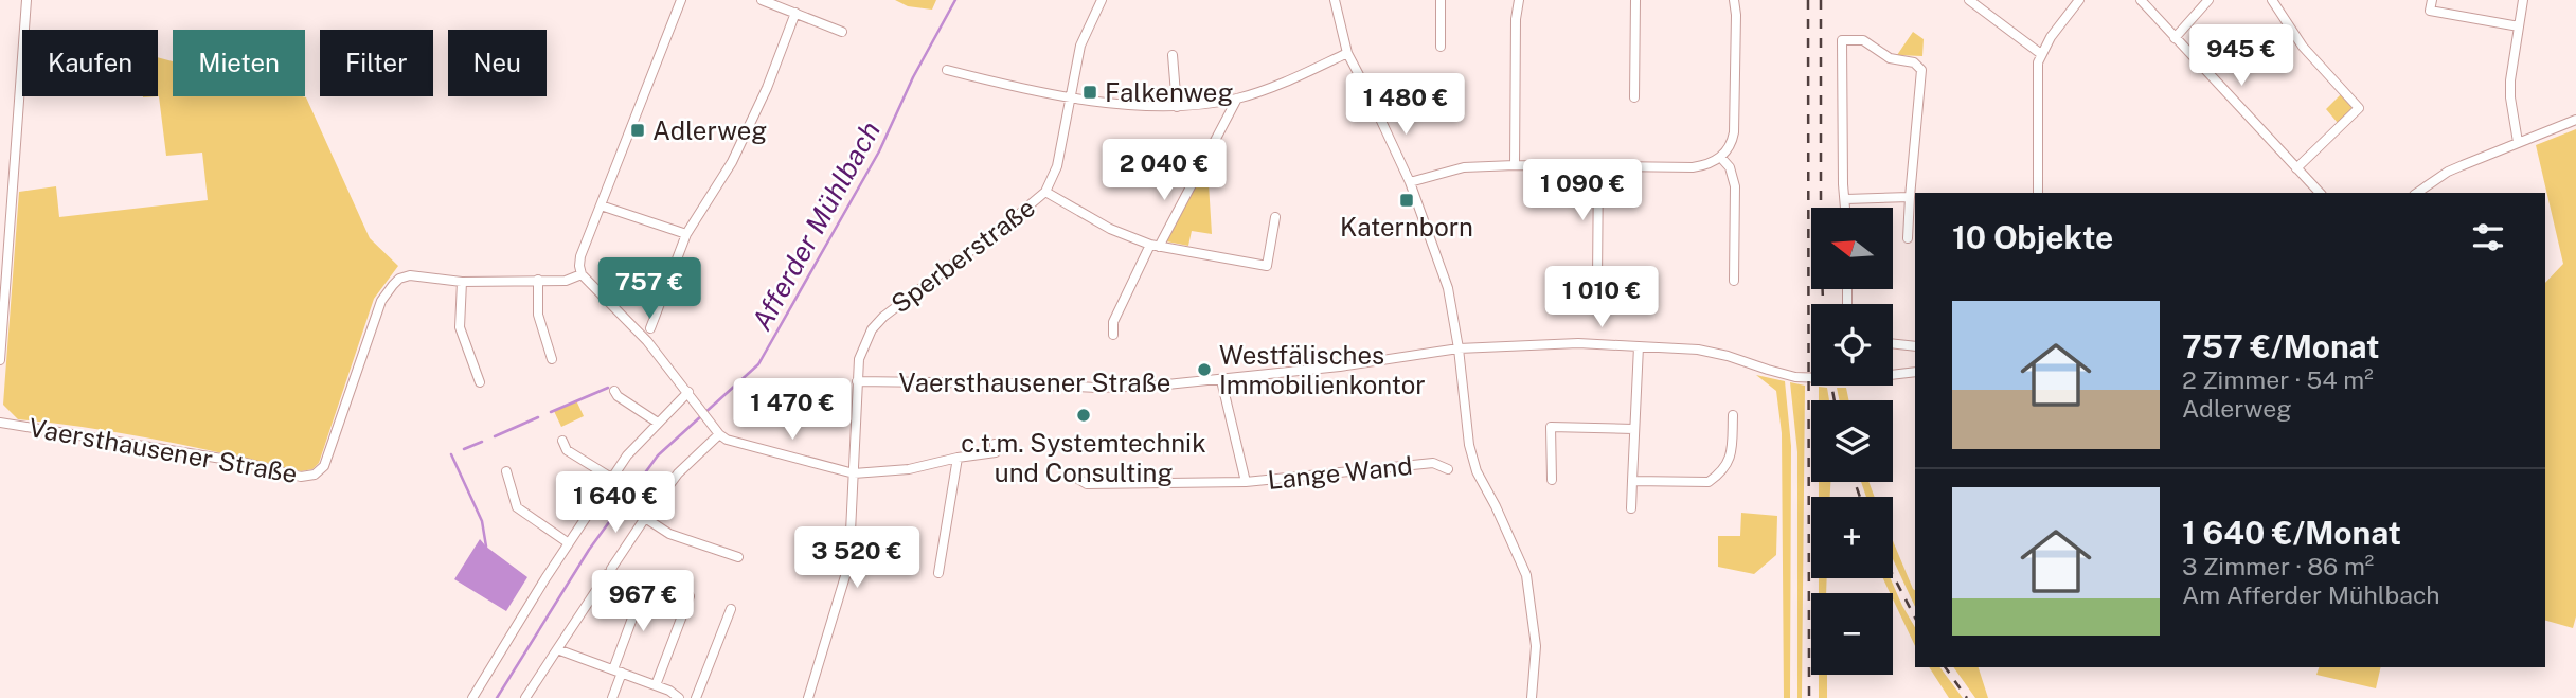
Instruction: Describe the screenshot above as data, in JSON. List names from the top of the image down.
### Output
{
  "streets": {
    "street": ["Sperberstraße", "Vaersthausener Straße", "Lange Wand"]
  },
  "crossings": [
    ["Sperberstraße", "Vaersthausener Straße"],
    ["Vaersthausener Straße", "Lange Wand"]
  ],
  "water": ["Afferder Mühlbach"],
  "places": {
    "transit": ["Falkenweg", "Adlerweg", "Katernborn"],
    "other": ["Westfälisches Immobilienkontor", "c.t.m. Systemtechnik und Consulting"]
  },
  "north": "left",
  "page": {
    "price": [
      "945 €",
      "1 480 €",
      "2 040 €",
      "1 090 €",
      "757 €",
      "1 010 €",
      "1 470 €",
      "1 640 €",
      "3 520 €",
      "967 €"
    ],
    "chip": [
      "Kaufen",
      "Mieten",
      "Filter",
      "Neu"
    ],
    "heading": "10 Objekte",
    "map_buttons": ["+", "−"],
    "list": [
      {
        "name": "757 €/Monat",
        "note": "2 Zimmer · 54 m² · Adlerweg"
      },
      {
        "name": "1 640 €/Monat",
        "note": "3 Zimmer · 86 m² · Am Afferder Mühlbach"
      }
    ]
  }
}
